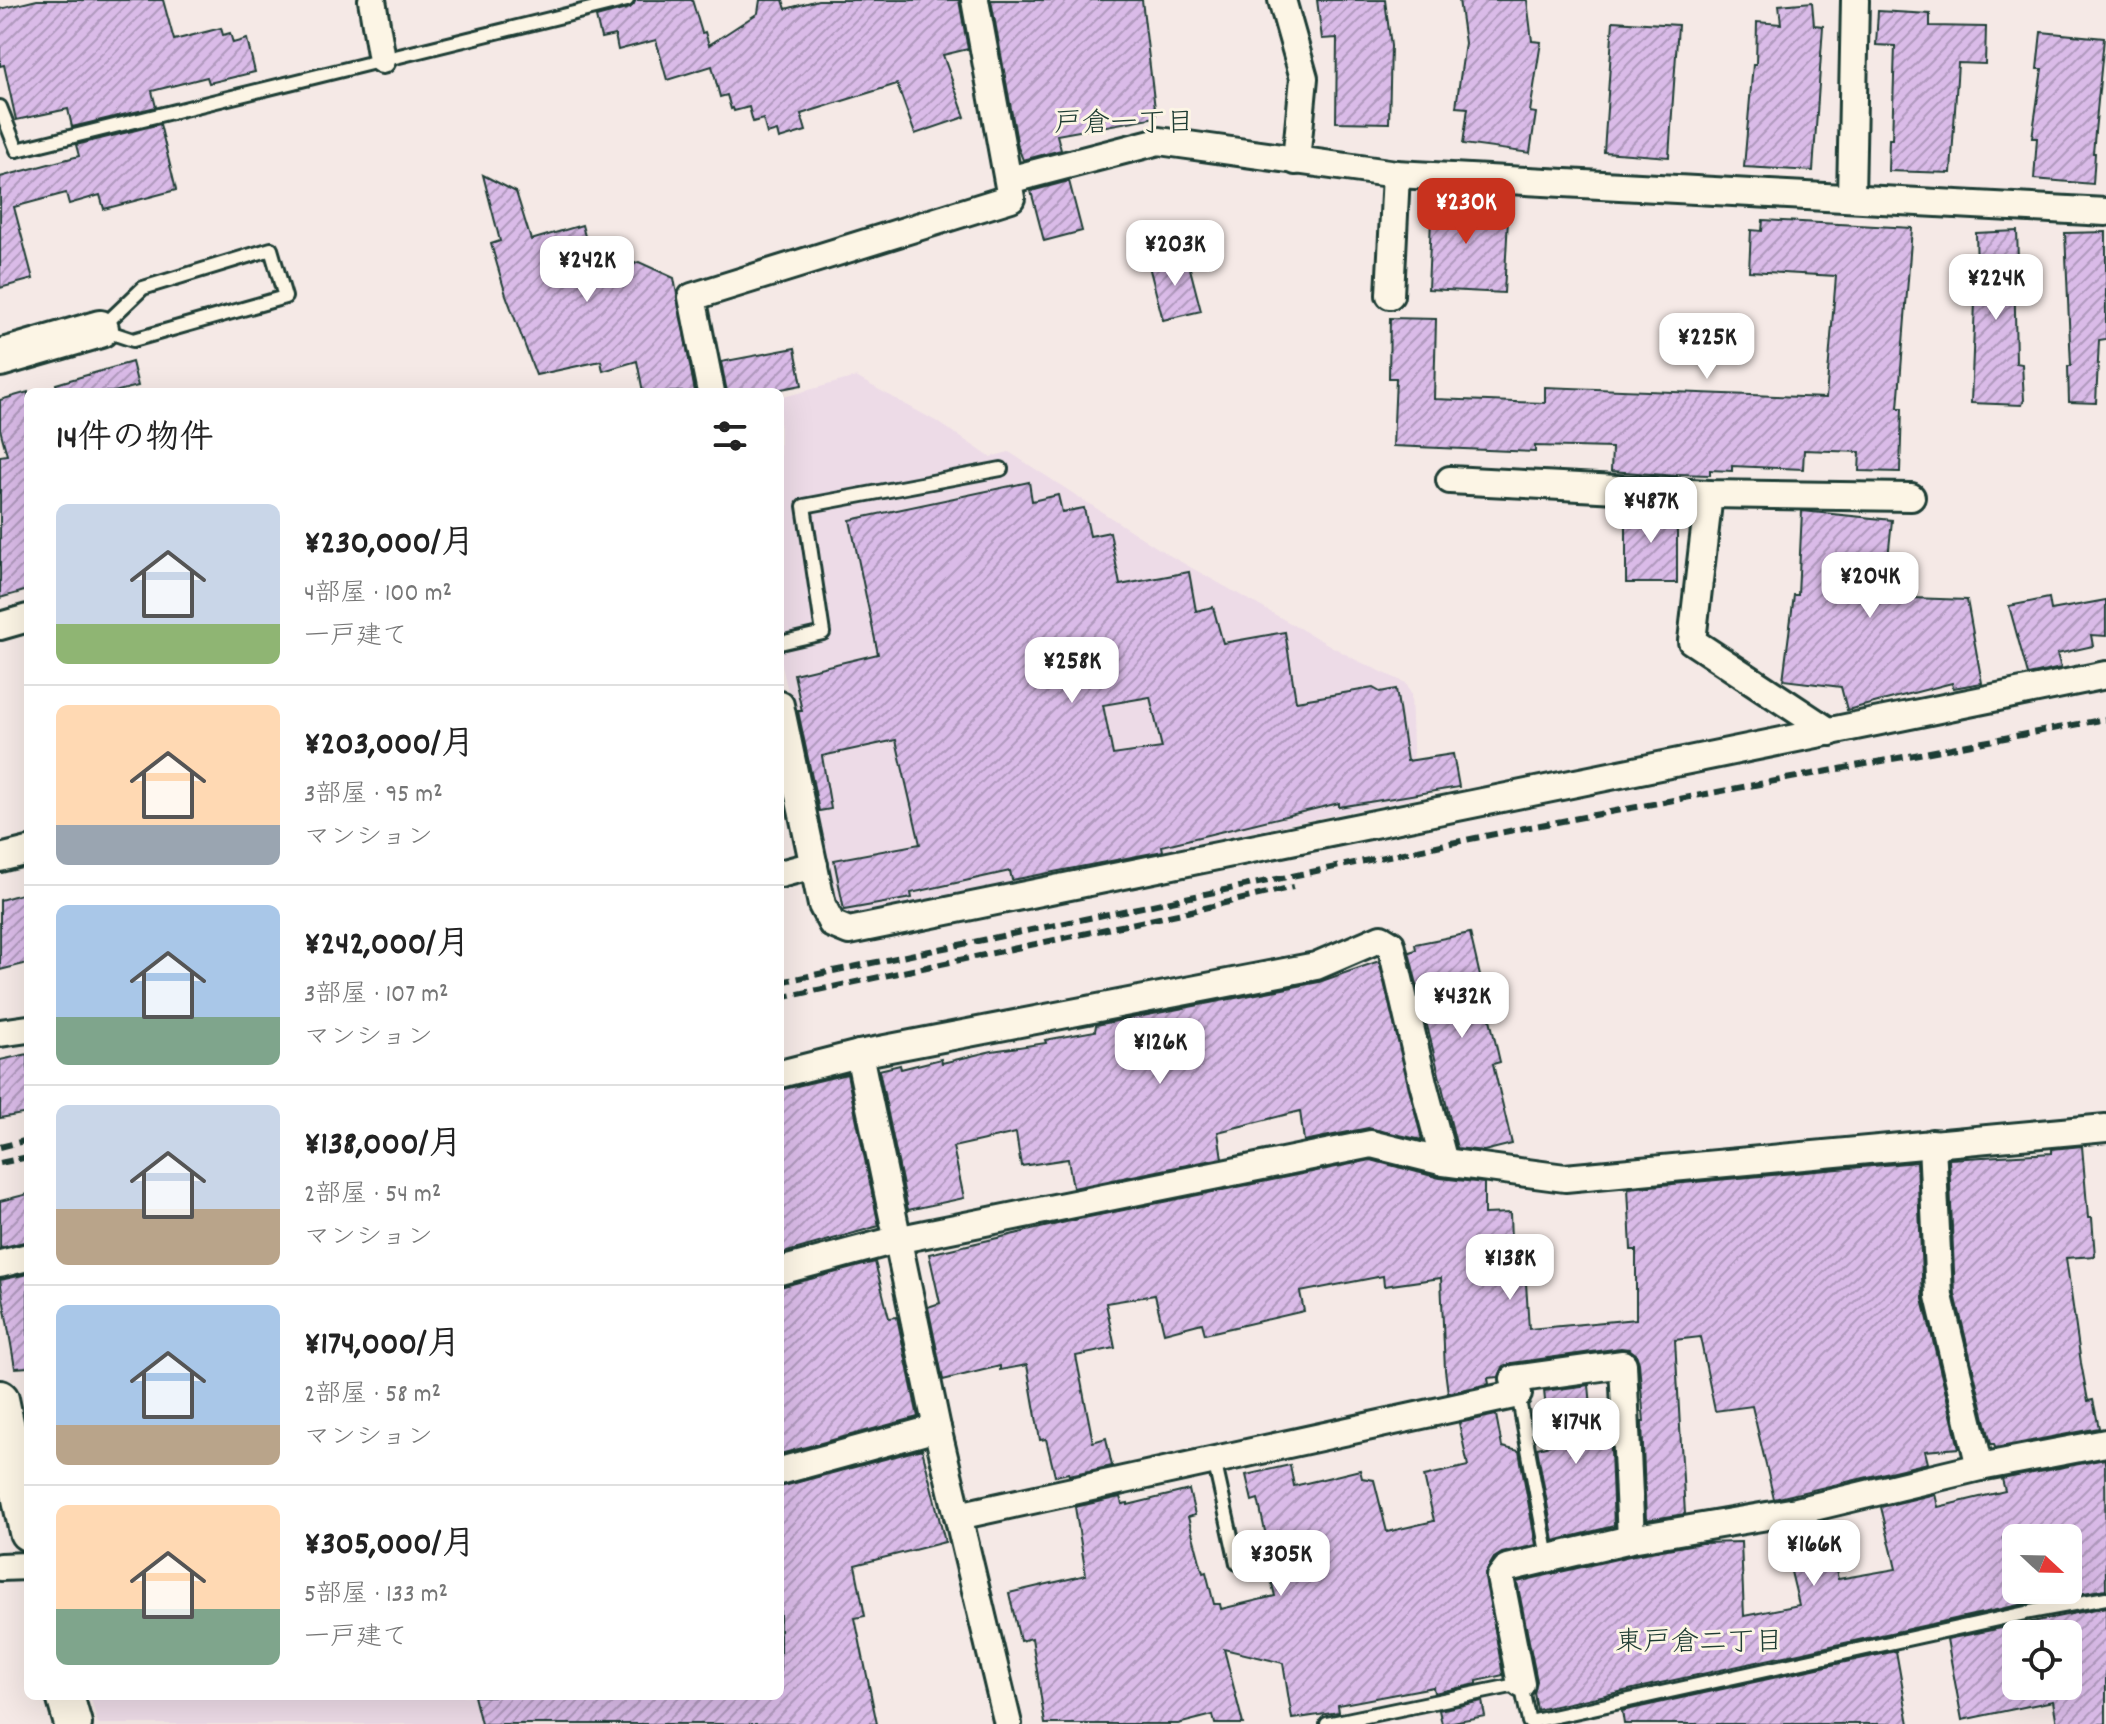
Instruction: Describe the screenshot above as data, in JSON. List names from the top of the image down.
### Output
{
  "districts": ["戸倉一丁目", "東戸倉二丁目"],
  "north": "right",
  "page": {
    "price": [
      "¥230K",
      "¥203K",
      "¥242K",
      "¥224K",
      "¥225K",
      "¥487K",
      "¥204K",
      "¥258K",
      "¥432K",
      "¥126K",
      "¥138K",
      "¥174K",
      "¥166K",
      "¥305K"
    ],
    "heading": "14件の物件",
    "list": [
      {
        "name": "¥230,000/月",
        "note": "4部屋 · 100 m² · 一戸建て"
      },
      {
        "name": "¥203,000/月",
        "note": "3部屋 · 95 m² · マンション"
      },
      {
        "name": "¥242,000/月",
        "note": "3部屋 · 107 m² · マンション"
      },
      {
        "name": "¥138,000/月",
        "note": "2部屋 · 54 m² · マンション"
      },
      {
        "name": "¥174,000/月",
        "note": "2部屋 · 58 m² · マンション"
      },
      {
        "name": "¥305,000/月",
        "note": "5部屋 · 133 m² · 一戸建て"
      }
    ]
  }
}
